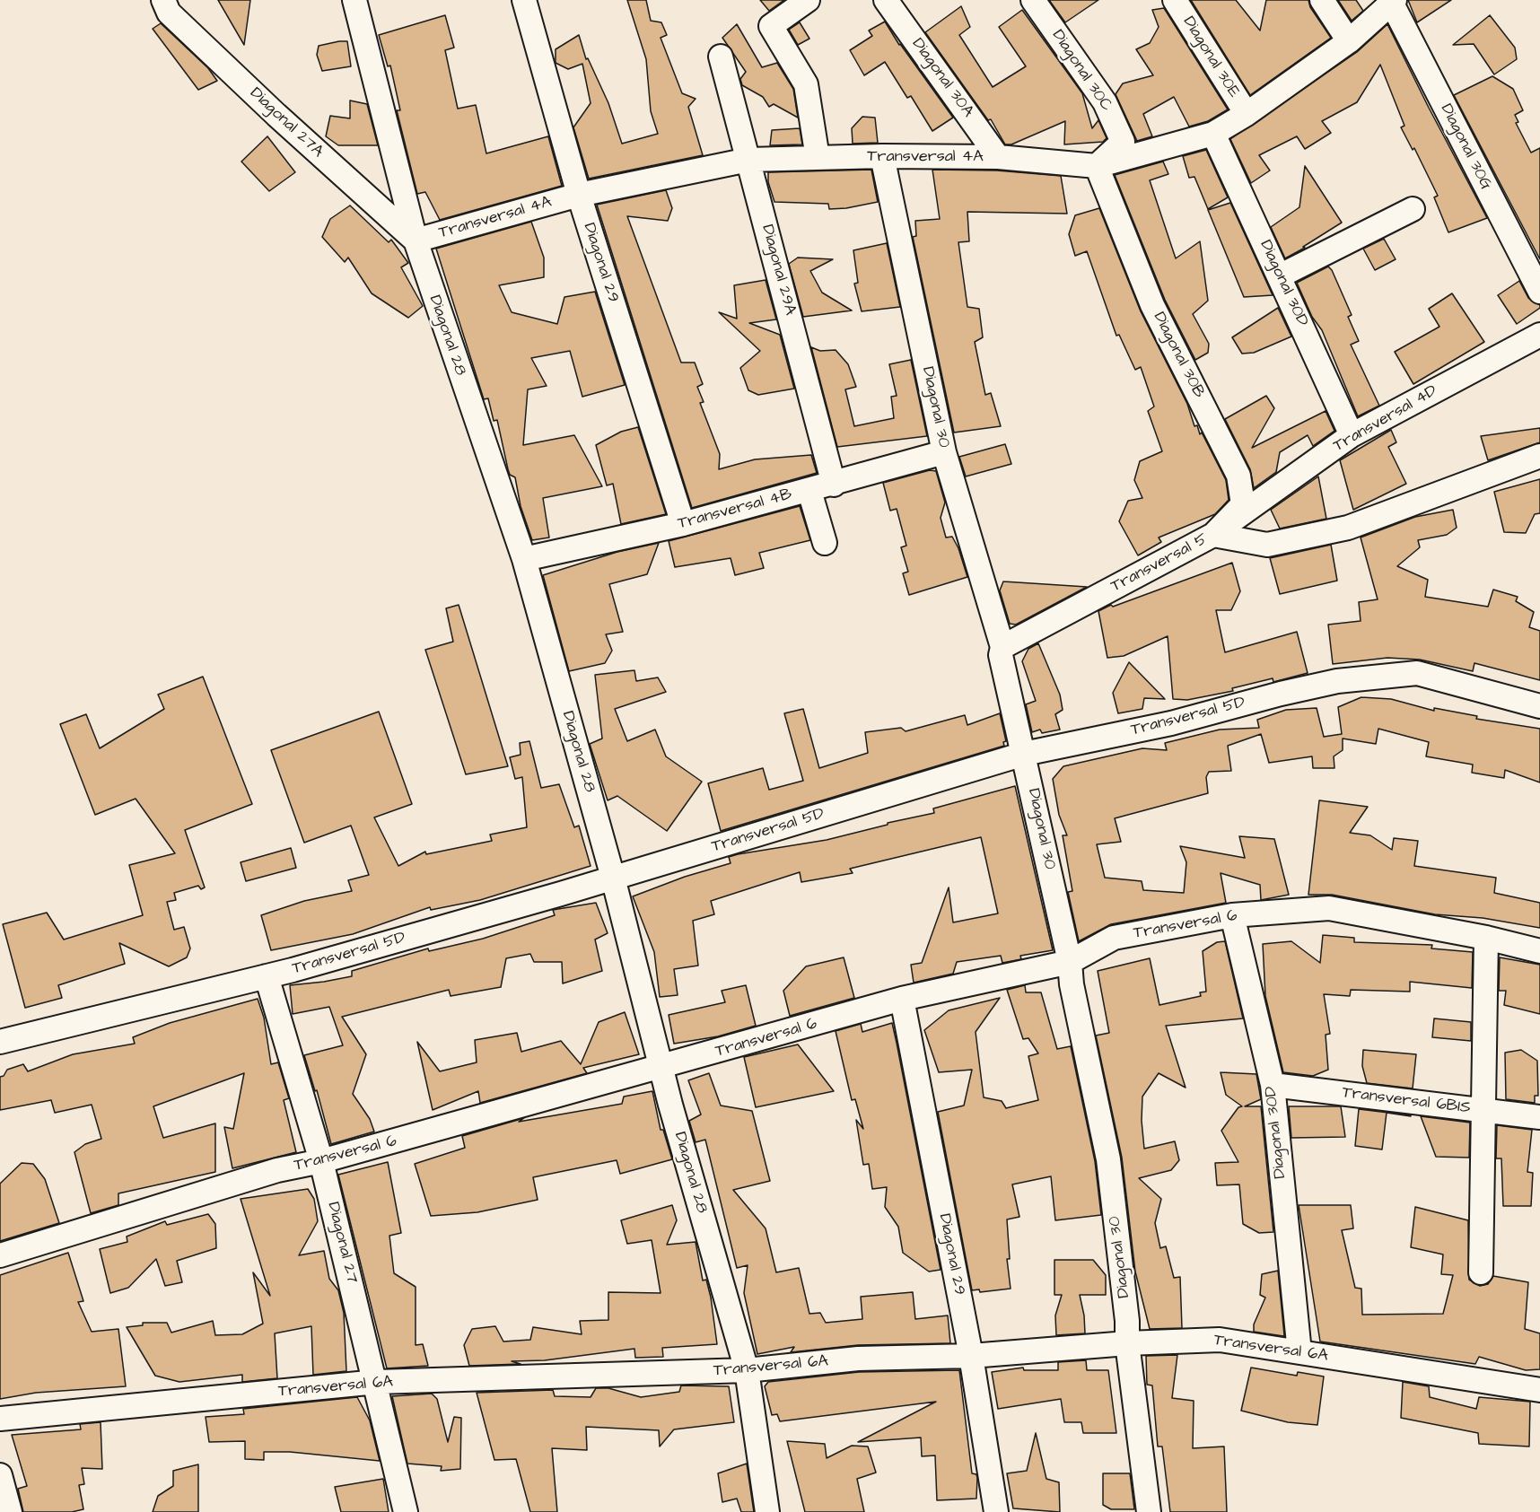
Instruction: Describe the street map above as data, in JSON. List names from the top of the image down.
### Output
{
  "streets": {
    "street": [
      "Diagonal 30E",
      "Diagonal 30C",
      "Diagonal 30A",
      "Diagonal 27A",
      "Diagonal 30G",
      "Transversal 4A",
      "Diagonal 29",
      "Diagonal 29A",
      "Diagonal 30D",
      "Diagonal 28",
      "Diagonal 30B",
      "Diagonal 30",
      "Transversal 4D",
      "Transversal 4B",
      "Transversal 5",
      "Transversal 5D",
      "Transversal 6",
      "Transversal 6BIS",
      "Diagonal 27",
      "Transversal 6A"
    ]
  },
  "crossings": [
    ["Diagonal 30E", "Transversal 4A"],
    ["Diagonal 30C", "Transversal 4A"],
    ["Diagonal 30C", "Diagonal 30B"],
    ["Diagonal 30A", "Transversal 4A"],
    ["Diagonal 27A", "Transversal 4A"],
    ["Diagonal 27A", "Diagonal 28"],
    ["Diagonal 30G", "Transversal 4A"],
    ["Transversal 4A", "Diagonal 29"],
    ["Transversal 4A", "Diagonal 29A"],
    ["Transversal 4A", "Diagonal 30D"],
    ["Transversal 4A", "Diagonal 28"],
    ["Transversal 4A", "Diagonal 30B"],
    ["Transversal 4A", "Diagonal 30"],
    ["Diagonal 29", "Transversal 4B"],
    ["Diagonal 29", "Transversal 6"],
    ["Diagonal 29", "Transversal 6A"],
    ["Diagonal 29A", "Transversal 4B"],
    ["Diagonal 30D", "Transversal 4D"],
    ["Diagonal 30D", "Transversal 6"],
    ["Diagonal 30D", "Transversal 6BIS"],
    ["Diagonal 30D", "Transversal 6A"],
    ["Diagonal 28", "Transversal 4B"],
    ["Diagonal 28", "Transversal 5D"],
    ["Diagonal 28", "Transversal 6"],
    ["Diagonal 28", "Transversal 6A"],
    ["Diagonal 30B", "Transversal 4D"],
    ["Diagonal 30B", "Transversal 5"],
    ["Diagonal 30", "Transversal 4B"],
    ["Diagonal 30", "Transversal 5"],
    ["Diagonal 30", "Transversal 5D"],
    ["Diagonal 30", "Transversal 6"],
    ["Diagonal 30", "Transversal 6A"],
    ["Transversal 4D", "Transversal 5"],
    ["Transversal 5D", "Diagonal 27"],
    ["Transversal 6", "Diagonal 27"],
    ["Diagonal 27", "Transversal 6A"]
  ]
}
